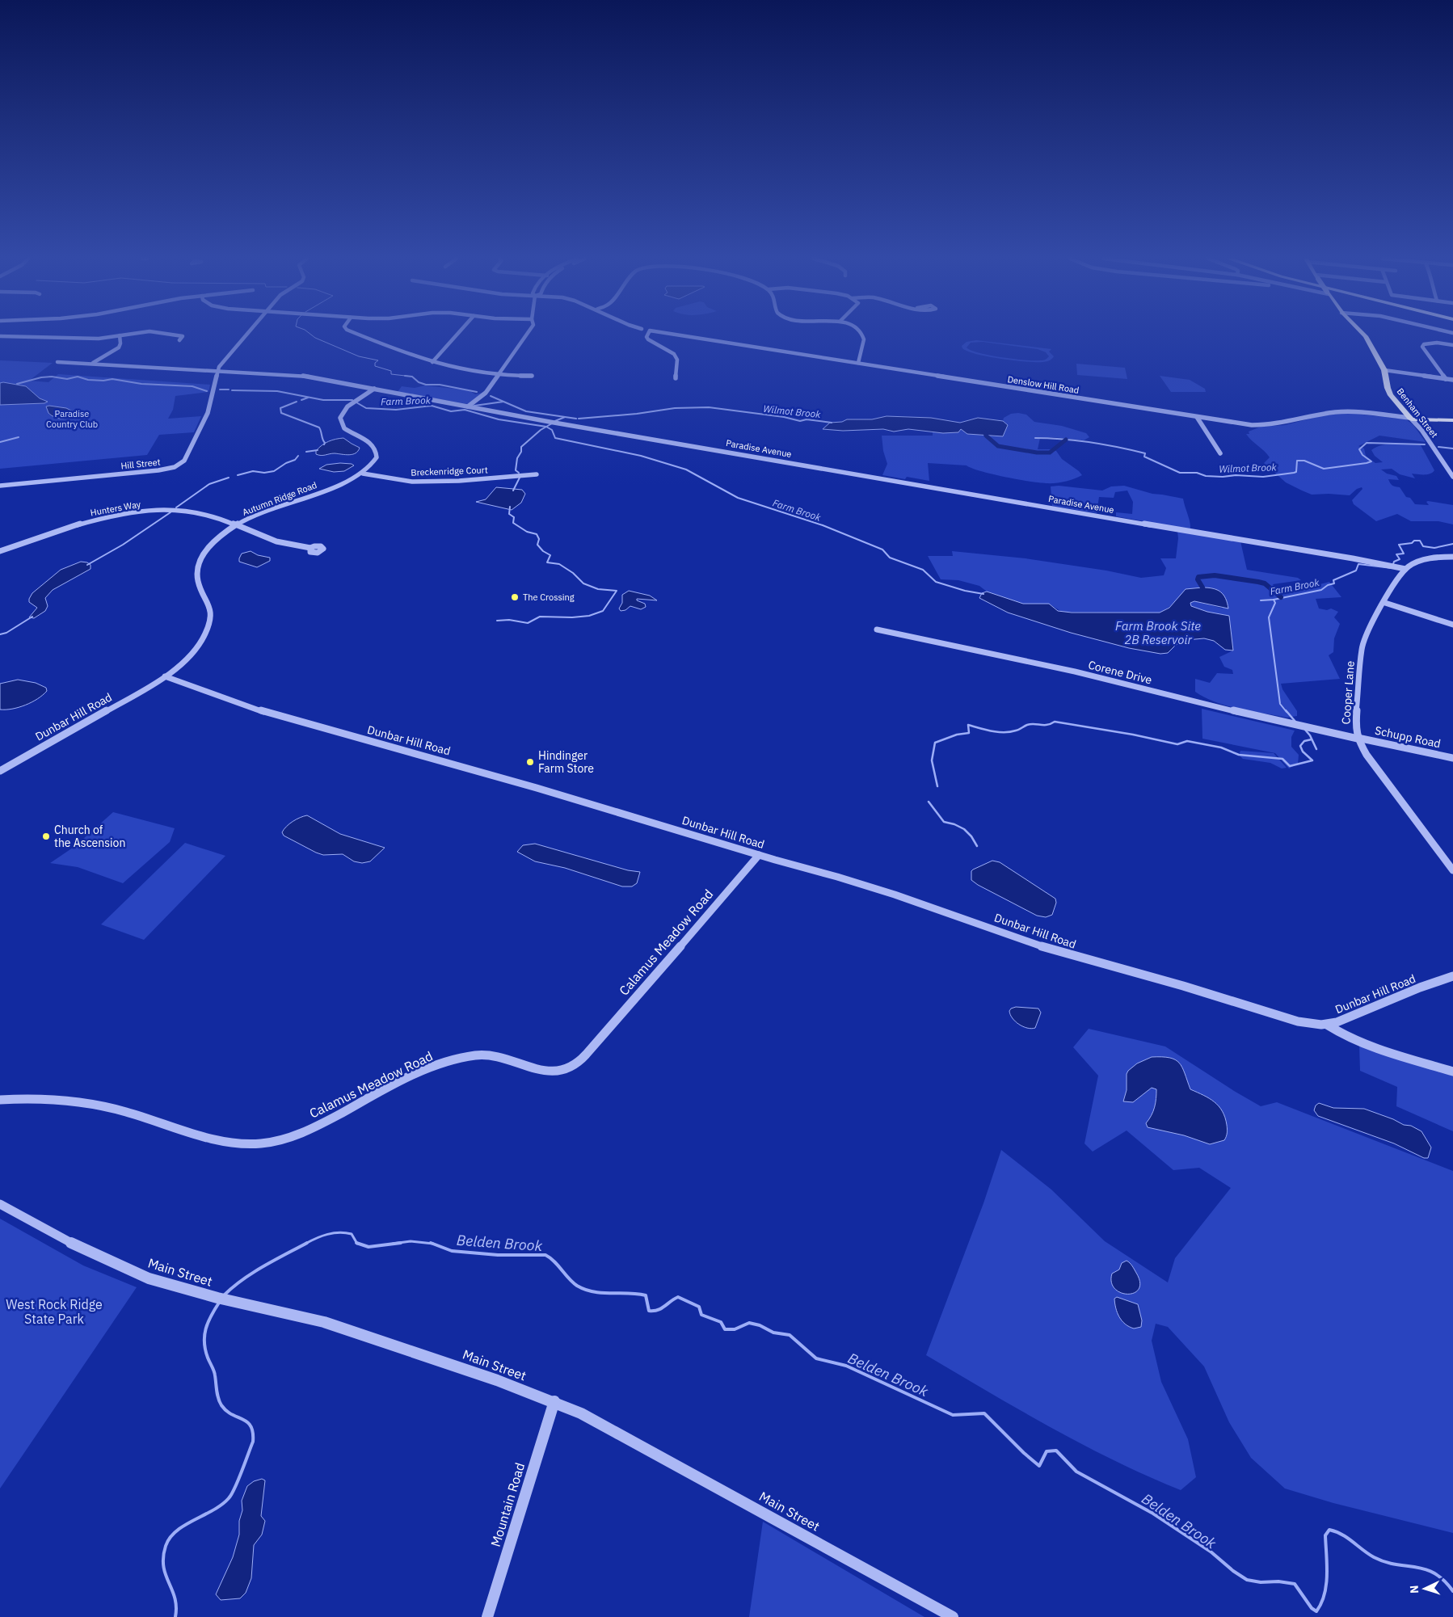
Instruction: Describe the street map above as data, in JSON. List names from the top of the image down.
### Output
{
  "streets": {
    "main road": ["Benham Street"],
    "street": [
      "Denslow Hill Road",
      "Paradise Avenue",
      "Hill Street",
      "Breckenridge Court",
      "Autumn Ridge Road",
      "Hunters Way",
      "Corene Drive",
      "Cooper Lane",
      "Dunbar Hill Road",
      "Schupp Road",
      "Calamus Meadow Road",
      "Main Street",
      "Mountain Road"
    ]
  },
  "crossings": [
    ["Denslow Hill Road", "Benham Street"],
    ["Paradise Avenue", "Hill Street"],
    ["Paradise Avenue", "Autumn Ridge Road"],
    ["Paradise Avenue", "Cooper Lane"],
    ["Breckenridge Court", "Autumn Ridge Road"],
    ["Autumn Ridge Road", "Hunters Way"],
    ["Autumn Ridge Road", "Dunbar Hill Road"],
    ["Corene Drive", "Cooper Lane"],
    ["Corene Drive", "Schupp Road"],
    ["Cooper Lane", "Schupp Road"],
    ["Dunbar Hill Road", "Calamus Meadow Road"],
    ["Main Street", "Mountain Road"]
  ],
  "water": [
    "Farm Brook",
    "Wilmot Brook",
    "Farm Brook Site 2B Reservoir",
    "Belden Brook"
  ],
  "parks": ["Paradise Country Club", "West Rock Ridge State Park"],
  "places": ["The Crossing", "Hindinger Farm Store", "Church of the Ascension"],
  "north": "left"
}
